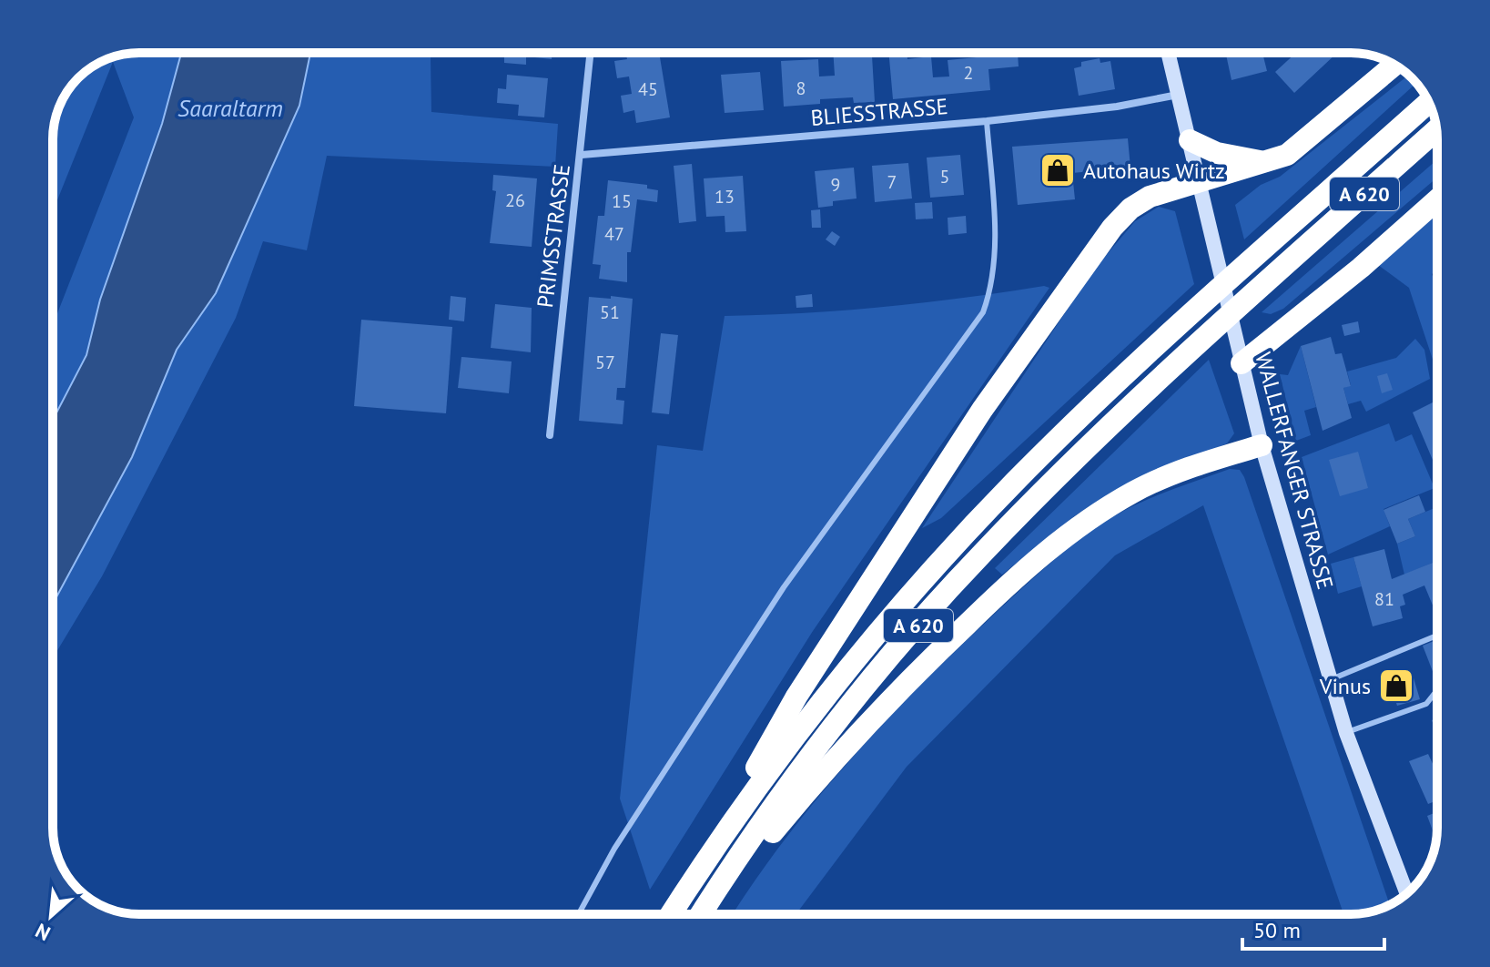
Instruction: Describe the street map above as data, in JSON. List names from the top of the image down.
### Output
{
  "streets": {
    "highway": ["A 620"],
    "main road": ["WALLERFANGER STRASSE"],
    "street": ["BLIESSTRASSE", "PRIMSSTRASSE"]
  },
  "crossings": [
    ["BLIESSTRASSE", "PRIMSSTRASSE"],
    ["BLIESSTRASSE", "WALLERFANGER STRASSE"]
  ],
  "water": ["Saaraltarm"],
  "places": {
    "shop": ["Autohaus Wirtz", "Vinus"]
  },
  "house_numbers": [
    "2",
    "8",
    "45",
    "5",
    "7",
    "9",
    "13",
    "26",
    "15",
    "47",
    "51",
    "57",
    "81"
  ],
  "scale_bar": "50 m",
  "north": "bottom left"
}
